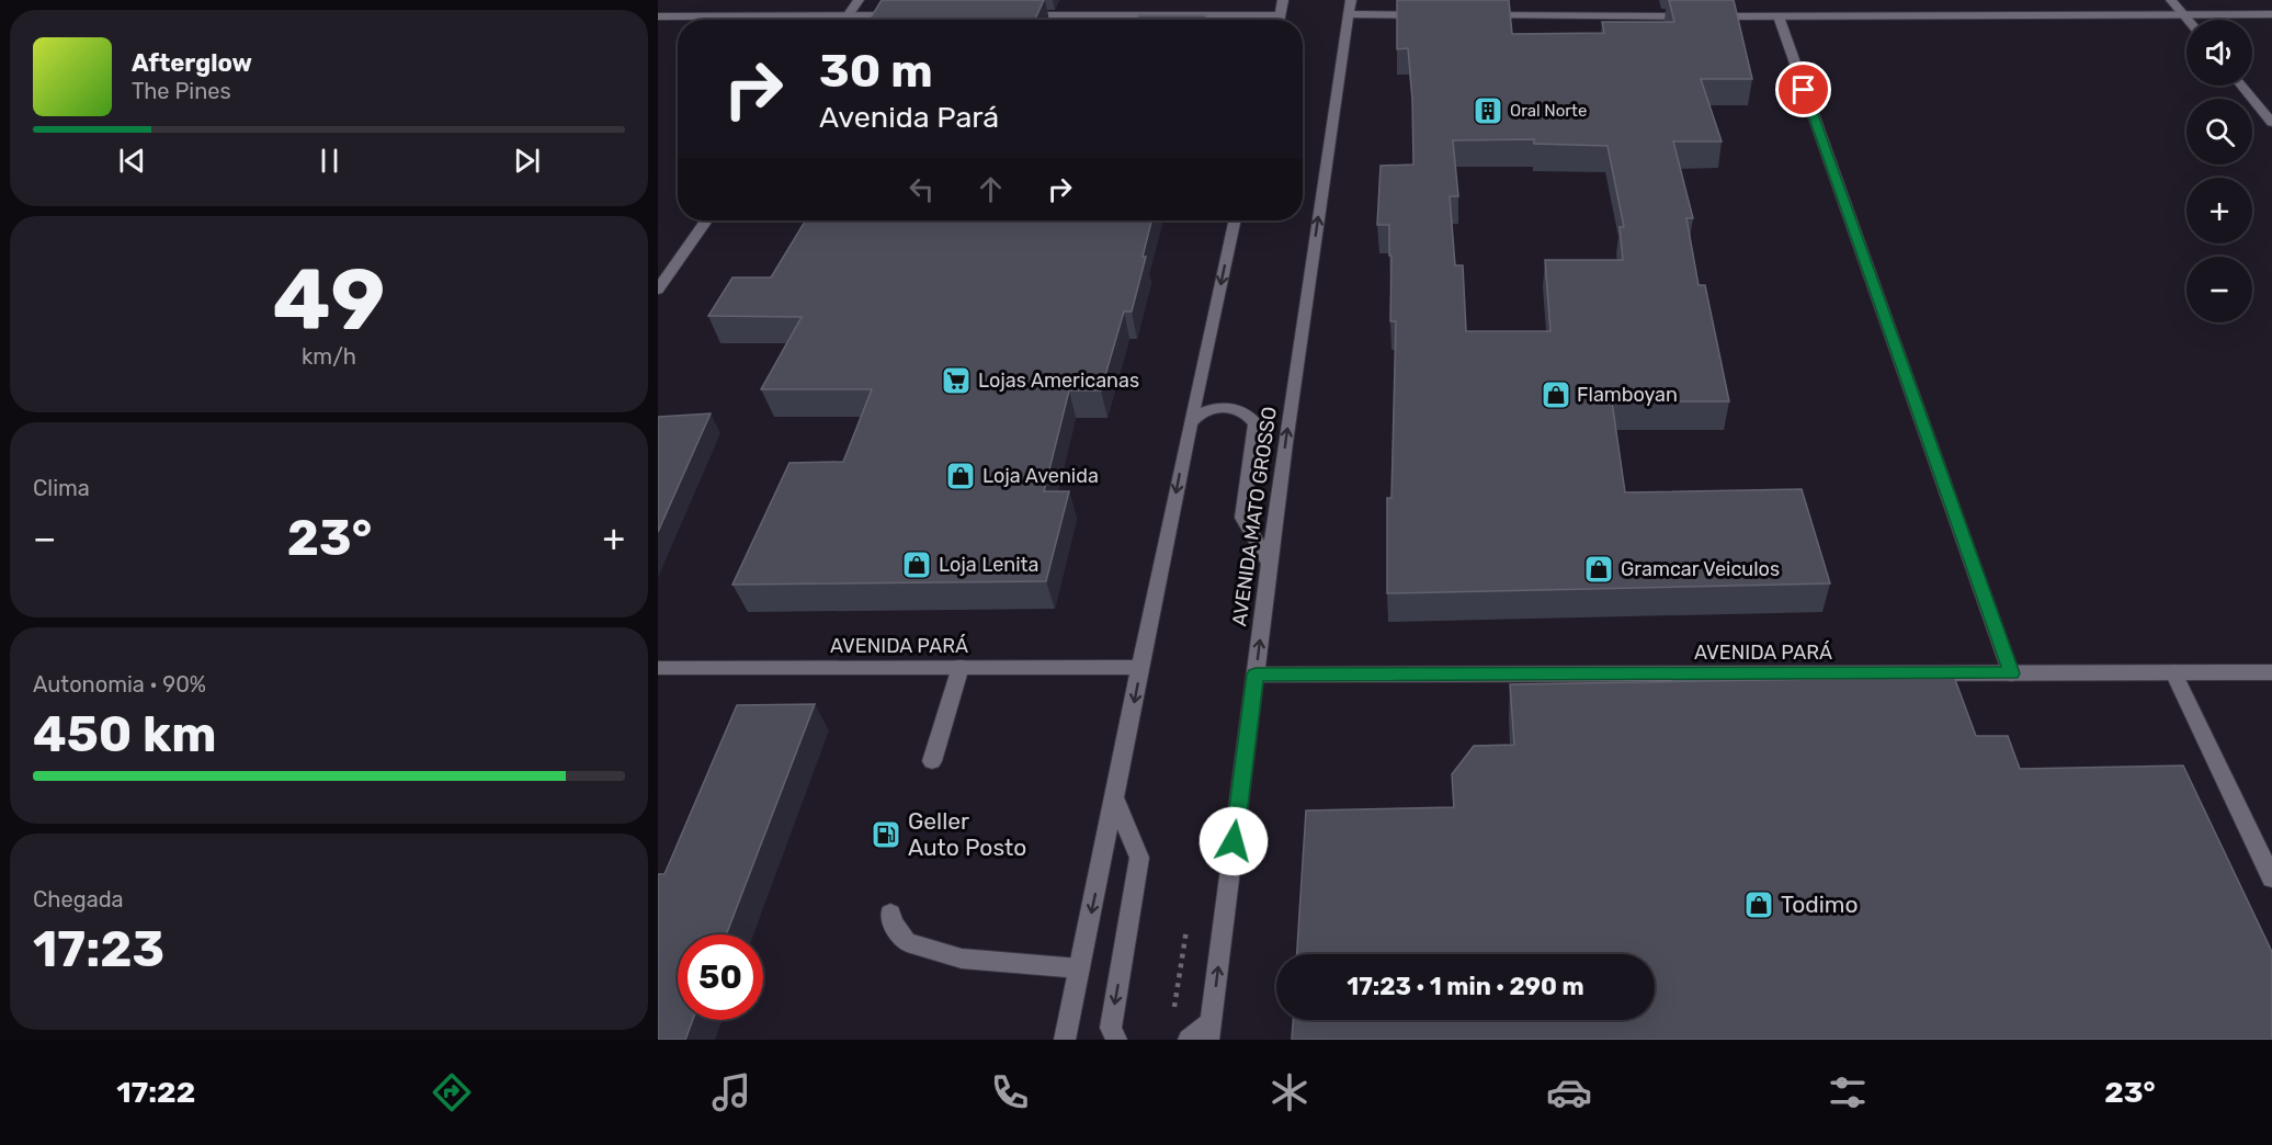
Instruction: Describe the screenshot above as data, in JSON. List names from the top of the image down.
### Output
{
  "streets": {
    "street": ["AVENIDA MATO GROSSO", "AVENIDA PARÁ"]
  },
  "crossings": [
    ["AVENIDA MATO GROSSO", "AVENIDA PARÁ"]
  ],
  "places": {
    "building": ["Oral Norte"],
    "supermarket": ["Lojas Americanas"],
    "shop": [
      "Flamboyan",
      "Loja Avenida",
      "Loja Lenita",
      "Gramcar Veiculos",
      "Todimo"
    ],
    "fuel station": ["Geller Auto Posto"]
  },
  "page": {
    "map_buttons": ["+", "−"],
    "turn": ["30 m", "Avenida Pará"],
    "song": ["Afterglow", "The Pines"],
    "tile": [
      ["49", "km/h"],
      "Clima",
      ["Autonomia · 90%", "450 km"],
      ["Chegada", "17:23"]
    ],
    "heat": ["−", "23°", "+"],
    "limit": "50",
    "trip": "17:23 · 1 min · 290 m",
    "tabs": ["17:22", "23°"]
  }
}
